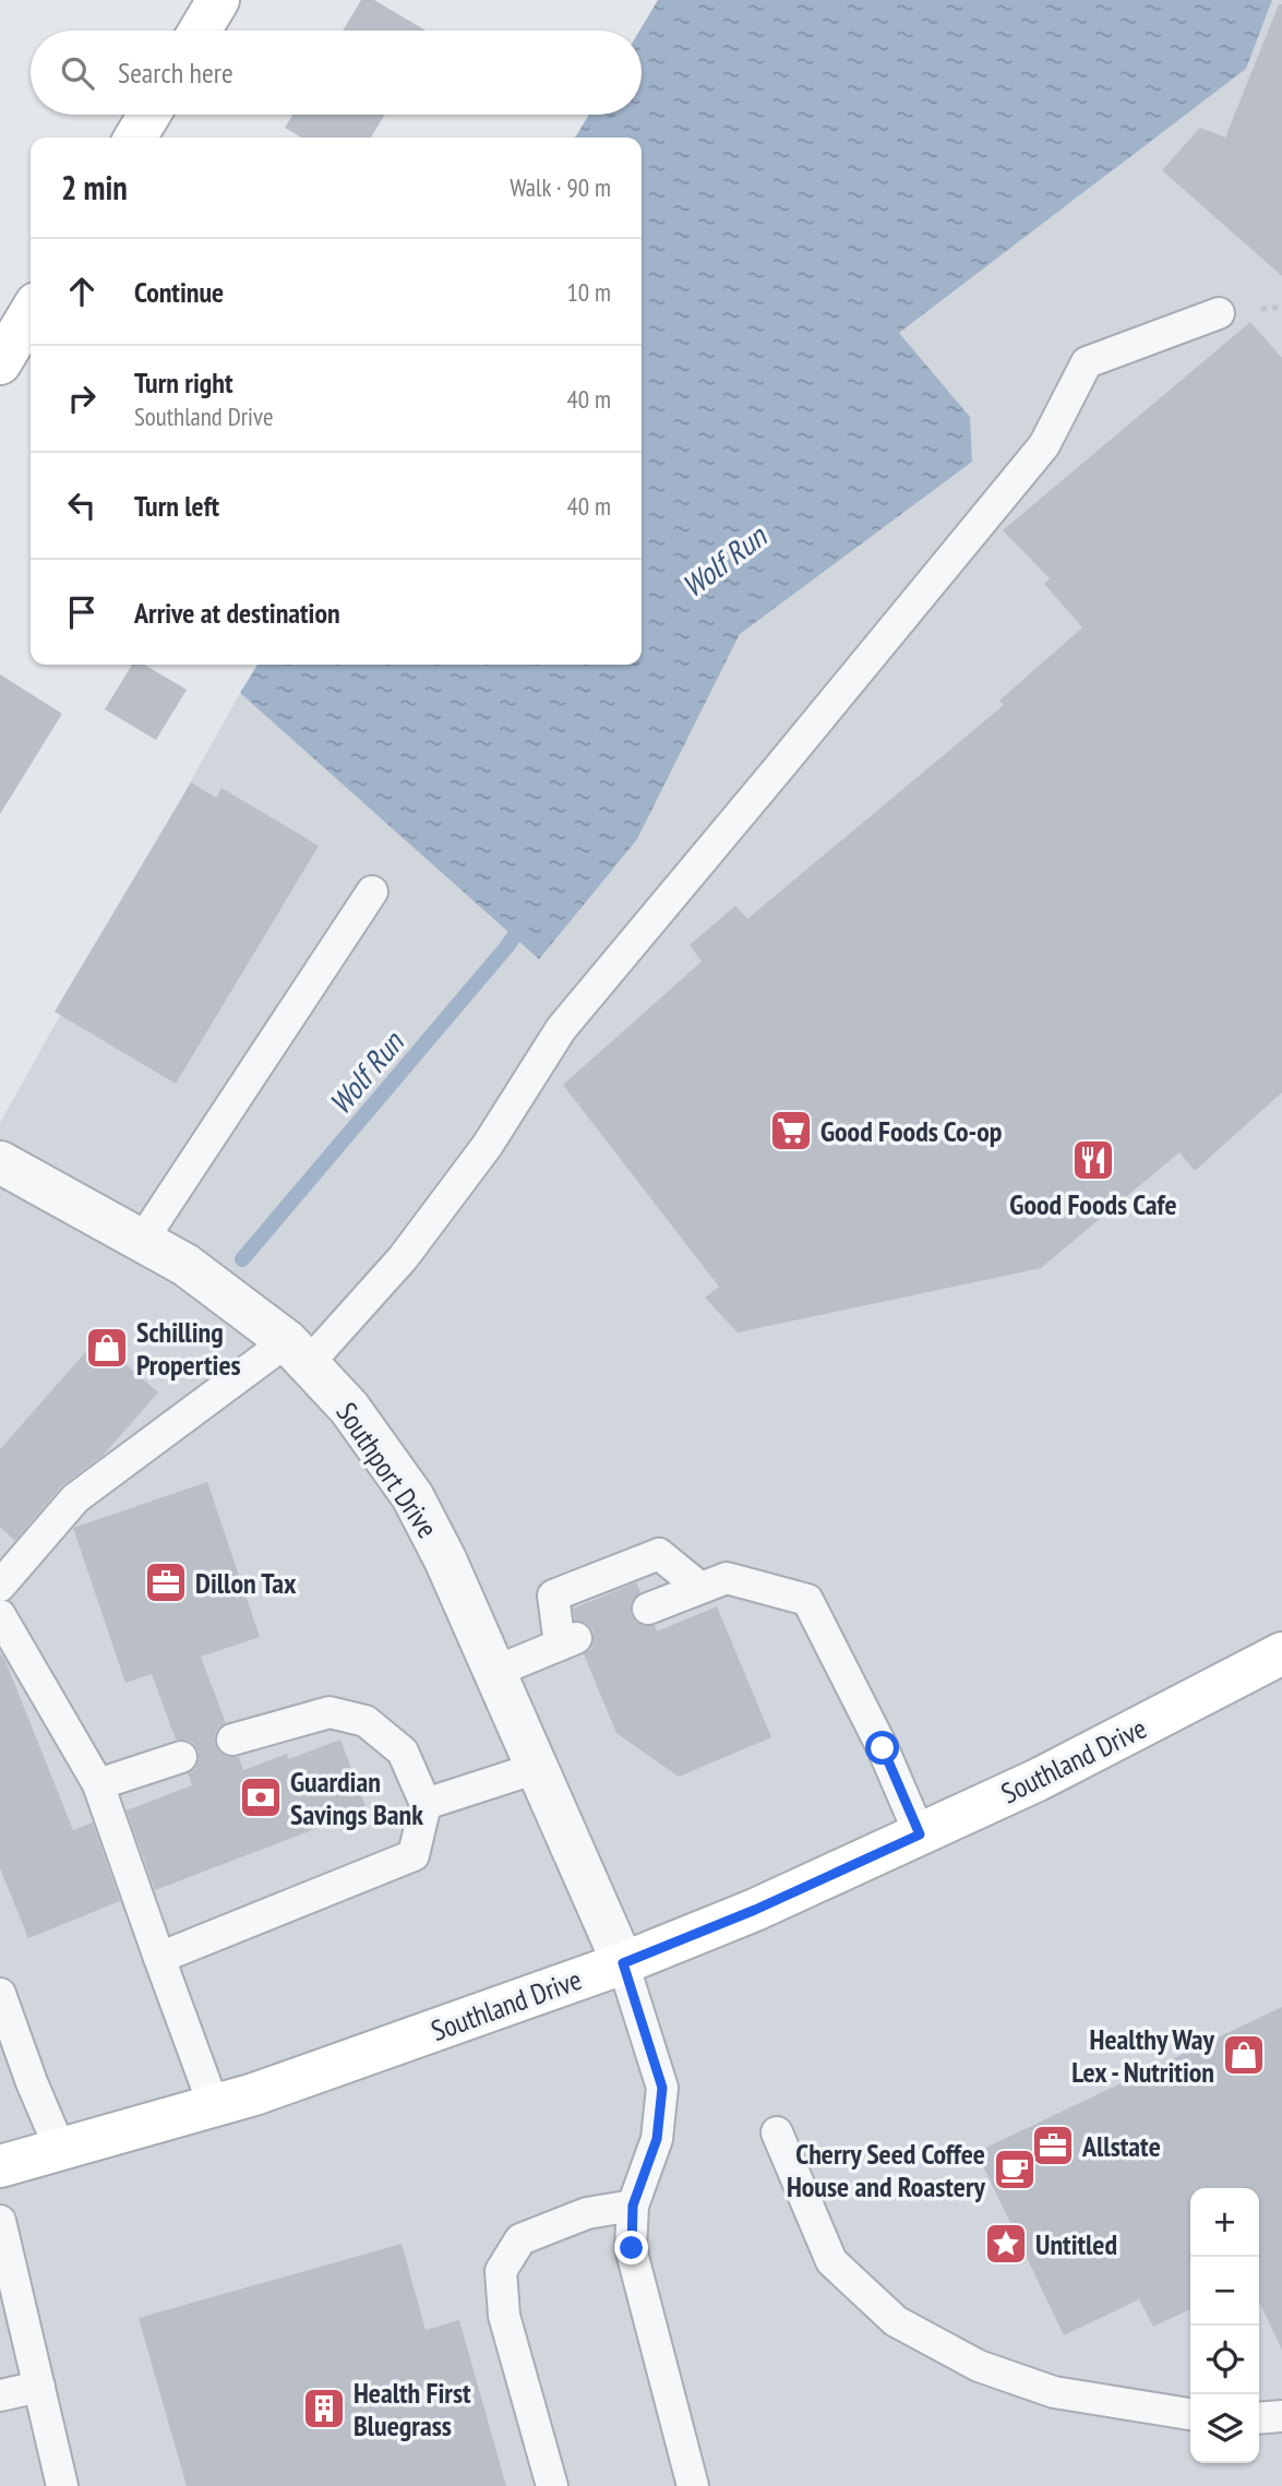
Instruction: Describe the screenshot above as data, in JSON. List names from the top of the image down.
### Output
{
  "streets": {
    "main road": ["Southland Drive"],
    "street": ["Southport Drive"]
  },
  "crossings": [
    ["Southport Drive", "Southland Drive"]
  ],
  "water": ["Wolf Run"],
  "places": {
    "supermarket": ["Good Foods Co-op"],
    "restaurant": ["Good Foods Cafe"],
    "shop": ["Schilling Properties", "Healthy Way Lex - Nutrition"],
    "office": ["Dillon Tax", "Allstate"],
    "bank": ["Guardian Savings Bank"],
    "cafe": ["Cherry Seed Coffee House and Roastery"],
    "place": ["Untitled"],
    "building": ["Health First Bluegrass"]
  },
  "page": {
    "search": "Search here",
    "heading": ["2 min", "Walk · 90 m"],
    "list": [
      ["Continue", "10 m"],
      ["Turn right", "Southland Drive", "40 m"],
      ["Turn left", "40 m"],
      "Arrive at destination"
    ],
    "map_buttons": ["+", "−"]
  }
}
